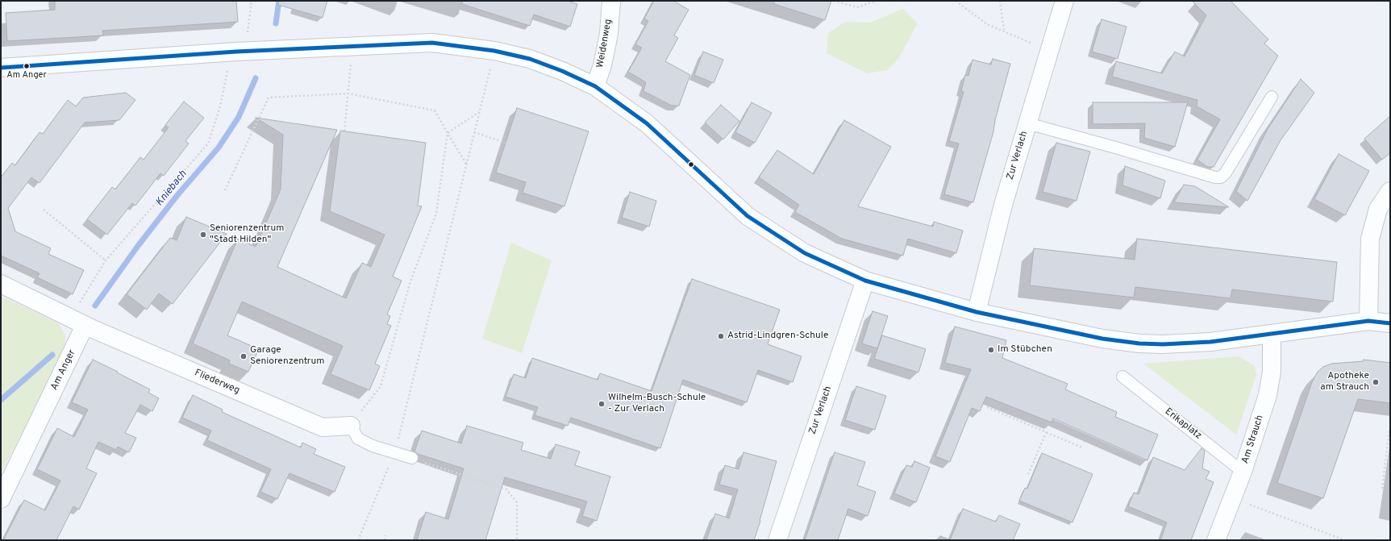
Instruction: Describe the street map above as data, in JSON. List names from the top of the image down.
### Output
{
  "streets": {
    "street": [
      "Weidenweg",
      "Zur Verlach",
      "Am Anger",
      "Fliederweg",
      "Am Strauch"
    ],
    "lane": ["Erikaplatz"]
  },
  "crossings": [
    ["Am Anger", "Fliederweg"],
    ["Erikaplatz", "Am Strauch"]
  ],
  "water": ["Kniebach"],
  "places": [
    "Am Anger",
    "Seniorenzentrum \"Stadt Hilden\"",
    "Astrid-Lindgren-Schule",
    "Im Stübchen",
    "Garage Seniorenzentrum",
    "Apotheke am Strauch",
    "Wilhelm-Busch-Schule - Zur Verlach"
  ]
}
